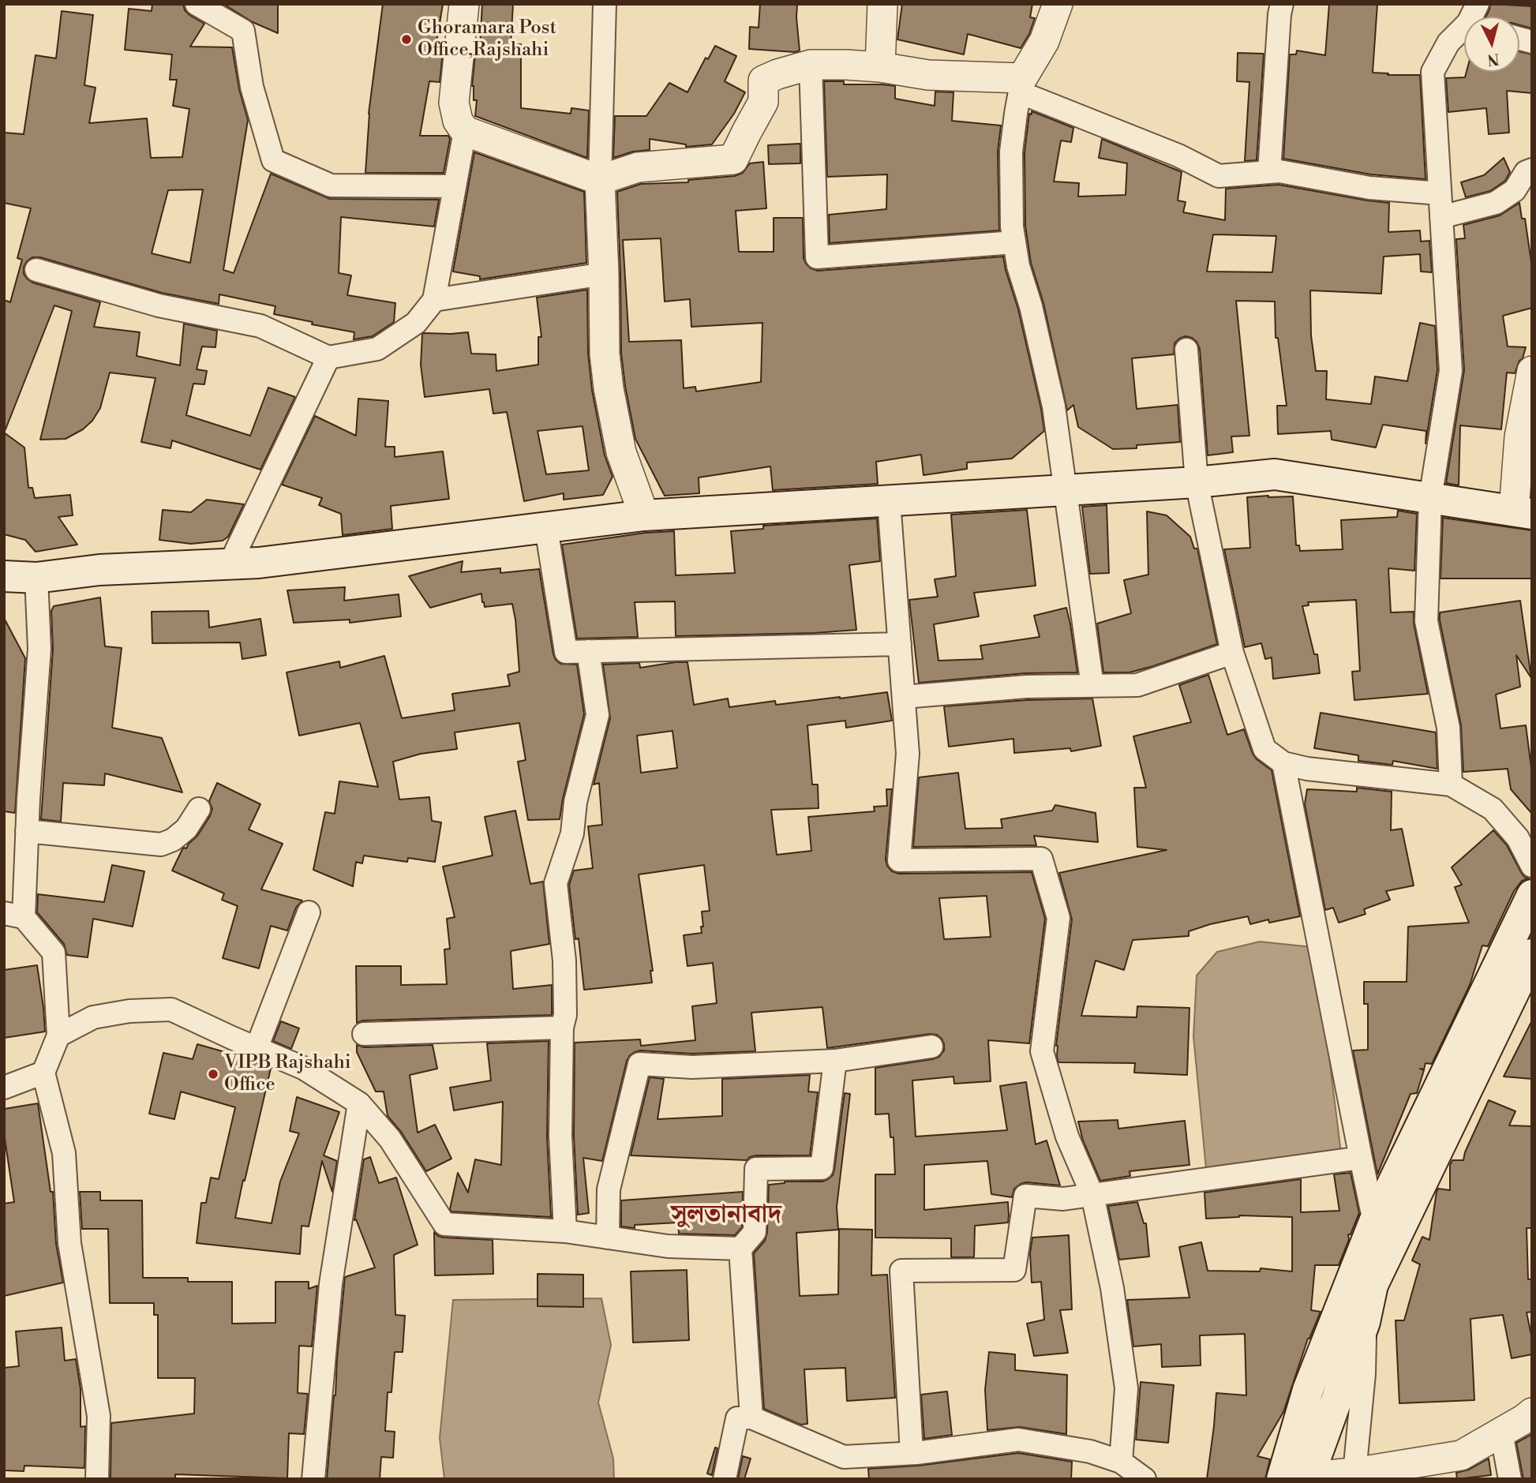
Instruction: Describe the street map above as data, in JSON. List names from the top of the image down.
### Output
{
  "districts": ["সুলতানাবাদ"],
  "places": ["Ghoramara Post Office,Rajshahi", "VIPB Rajshahi Office"],
  "north": "bottom"
}
